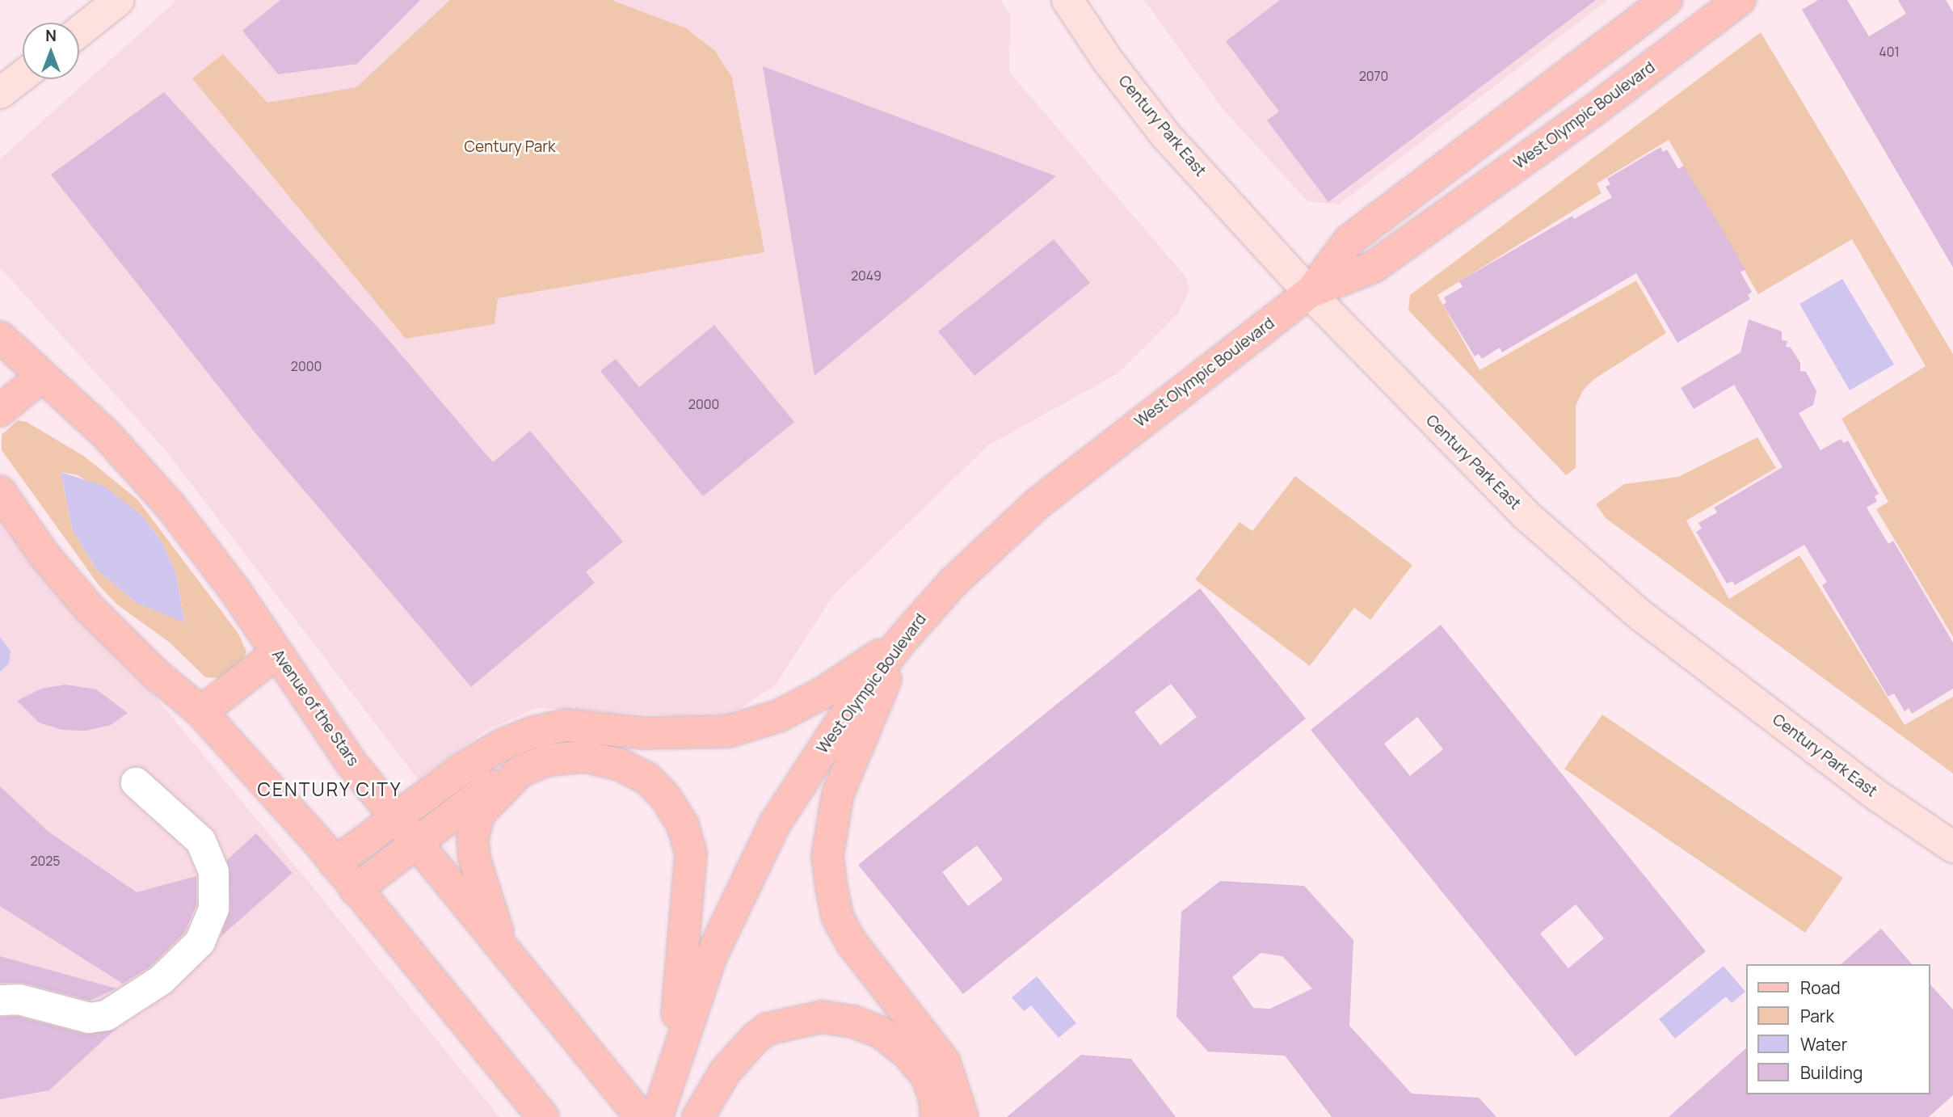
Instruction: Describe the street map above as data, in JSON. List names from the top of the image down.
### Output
{
  "streets": {
    "main road": ["West Olympic Boulevard", "Century Park East", "Avenue of the Stars"]
  },
  "crossings": [
    ["West Olympic Boulevard", "Century Park East"]
  ],
  "districts": ["CENTURY CITY"],
  "parks": ["Century Park"],
  "house_numbers": [
    "401",
    "2070",
    "2049",
    "2000",
    "2000",
    "2025"
  ],
  "legend": [
    "Road",
    "Park",
    "Water",
    "Building"
  ],
  "north": "top"
}
